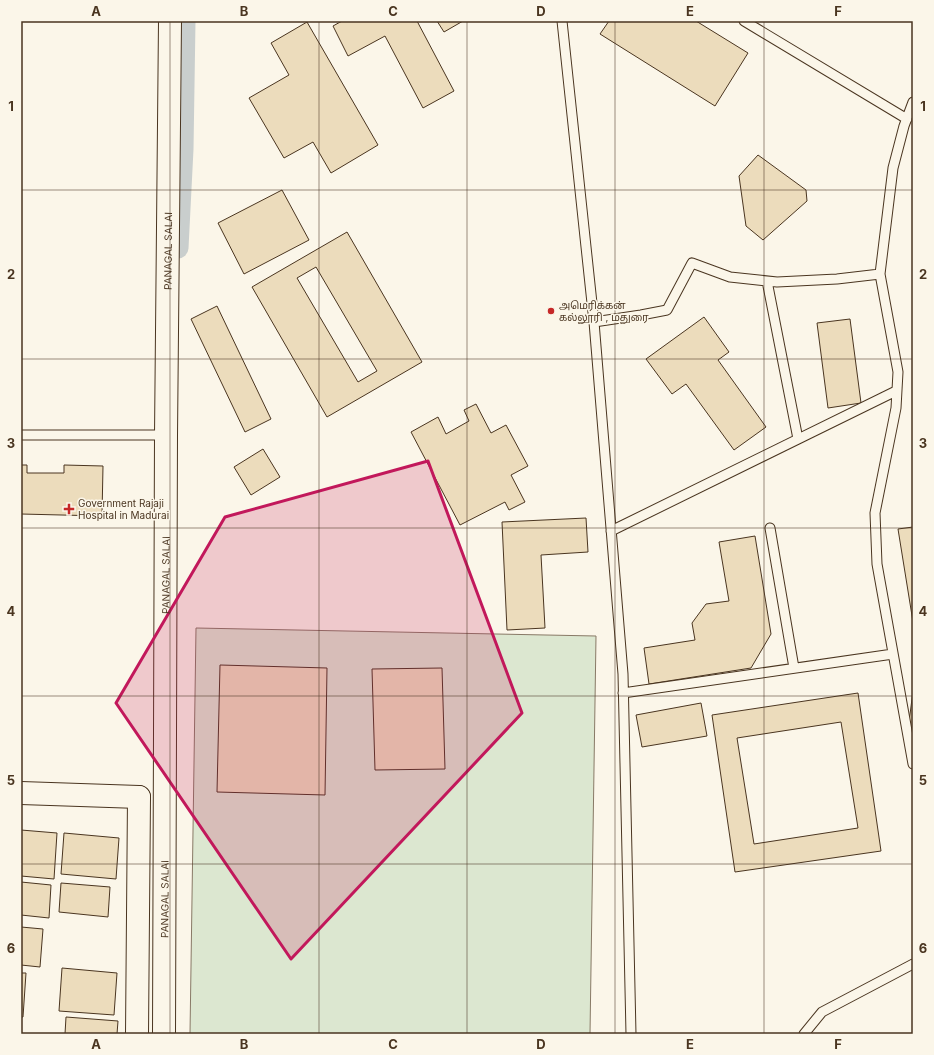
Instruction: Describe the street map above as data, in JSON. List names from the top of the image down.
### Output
{
  "streets": {
    "main road": ["PANAGAL SALAI"]
  },
  "places": {
    "other": ["அமெரிக்கன் கல்லூரி , மதுரை"],
    "health": ["Government Rajaji Hospital in Madurai"]
  },
  "grid": {
    "columns": [
      "A",
      "B",
      "C",
      "D",
      "E",
      "F"
    ],
    "rows": [
      "1",
      "2",
      "3",
      "4",
      "5",
      "6"
    ]
  }
}
